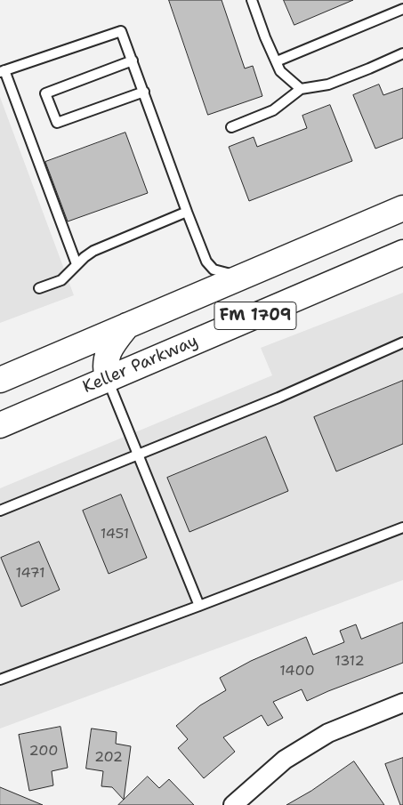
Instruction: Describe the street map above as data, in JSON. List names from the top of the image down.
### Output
{
  "streets": {
    "main road": ["FM 1709", "Keller Parkway"]
  },
  "house_numbers": [
    "1451",
    "1471",
    "1312",
    "1400",
    "200",
    "202"
  ]
}
